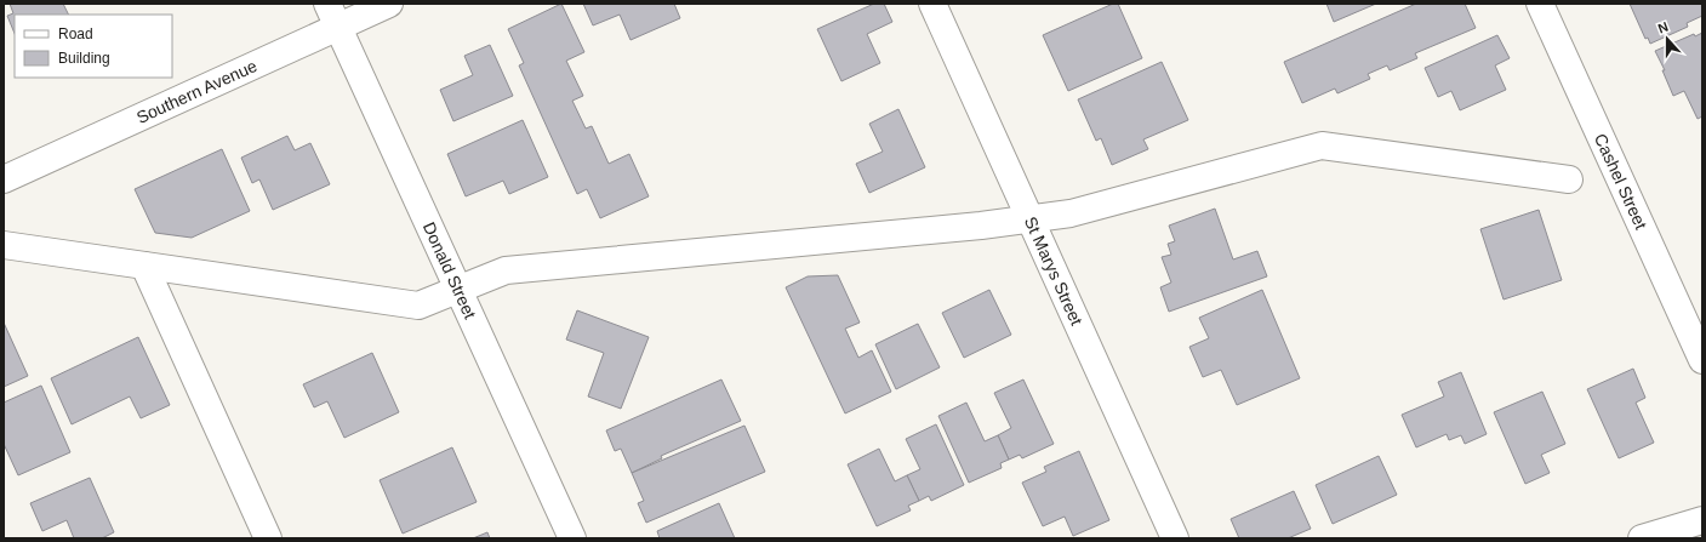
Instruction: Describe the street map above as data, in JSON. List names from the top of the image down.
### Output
{
  "streets": {
    "street": [
      "Southern Avenue",
      "Cashel Street",
      "Donald Street",
      "St Marys Street"
    ]
  },
  "crossings": [
    ["Southern Avenue", "Donald Street"]
  ],
  "legend": ["Road", "Building"],
  "north": "top"
}
